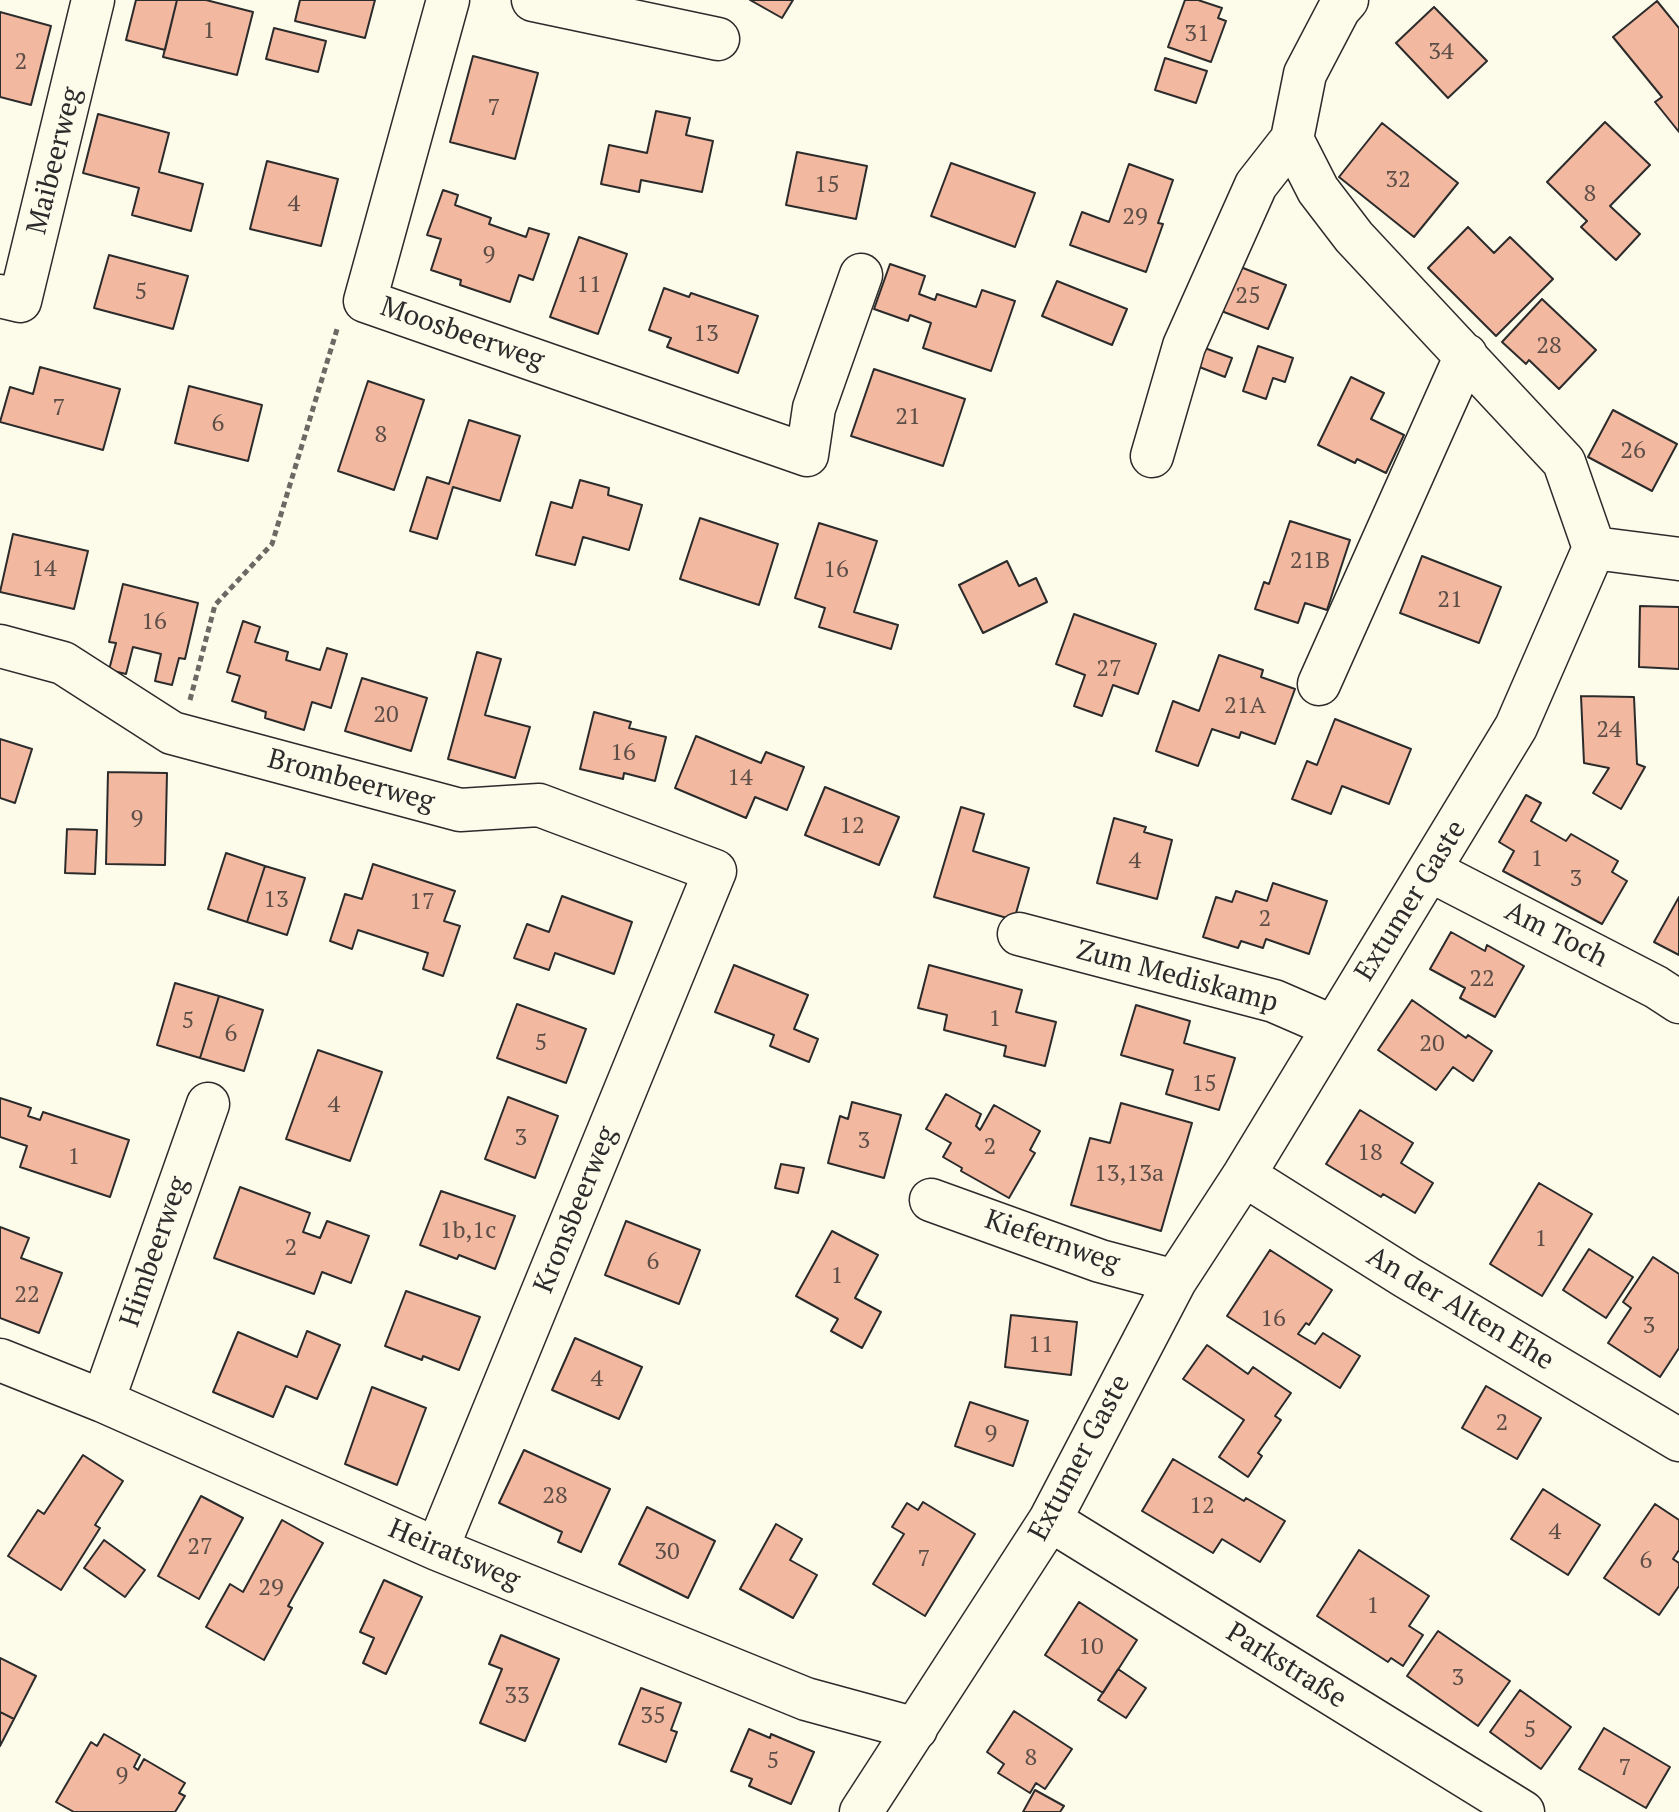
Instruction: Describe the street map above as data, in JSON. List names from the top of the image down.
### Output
{
  "streets": {
    "street": [
      "Maibeerweg",
      "Moosbeerweg",
      "Brombeerweg",
      "Extumer Gaste",
      "Am Toch",
      "Zum Mediskamp",
      "Kronsbeerweg",
      "Kiefernweg",
      "Himbeerweg",
      "An der Alten Ehe",
      "Heiratsweg",
      "Parkstraße"
    ]
  },
  "crossings": [
    ["Brombeerweg", "Kronsbeerweg"],
    ["Extumer Gaste", "Am Toch"],
    ["Extumer Gaste", "Zum Mediskamp"],
    ["Extumer Gaste", "Kiefernweg"],
    ["Extumer Gaste", "An der Alten Ehe"],
    ["Extumer Gaste", "Heiratsweg"],
    ["Extumer Gaste", "Parkstraße"],
    ["Kronsbeerweg", "Heiratsweg"],
    ["Himbeerweg", "Heiratsweg"]
  ],
  "house_numbers": [
    "1",
    "31",
    "34",
    "2",
    "7",
    "32",
    "15",
    "8",
    "4",
    "29",
    "9",
    "11",
    "5",
    "25",
    "13",
    "28",
    "7",
    "21",
    "6",
    "8",
    "26",
    "21B",
    "14",
    "16",
    "21",
    "16",
    "27",
    "21A",
    "20",
    "24",
    "16",
    "14",
    "9",
    "12",
    "1",
    "4",
    "3",
    "13",
    "17",
    "2",
    "22",
    "1",
    "5",
    "6",
    "5",
    "20",
    "15",
    "4",
    "3",
    "3",
    "2",
    "18",
    "1",
    "13,13a",
    "1b,1c",
    "1",
    "2",
    "6",
    "1",
    "22",
    "16",
    "3",
    "11",
    "4",
    "2",
    "9",
    "28",
    "12",
    "4",
    "27",
    "30",
    "7",
    "6",
    "29",
    "1",
    "10",
    "3",
    "33",
    "35",
    "5",
    "8",
    "5",
    "7",
    "9"
  ]
}
